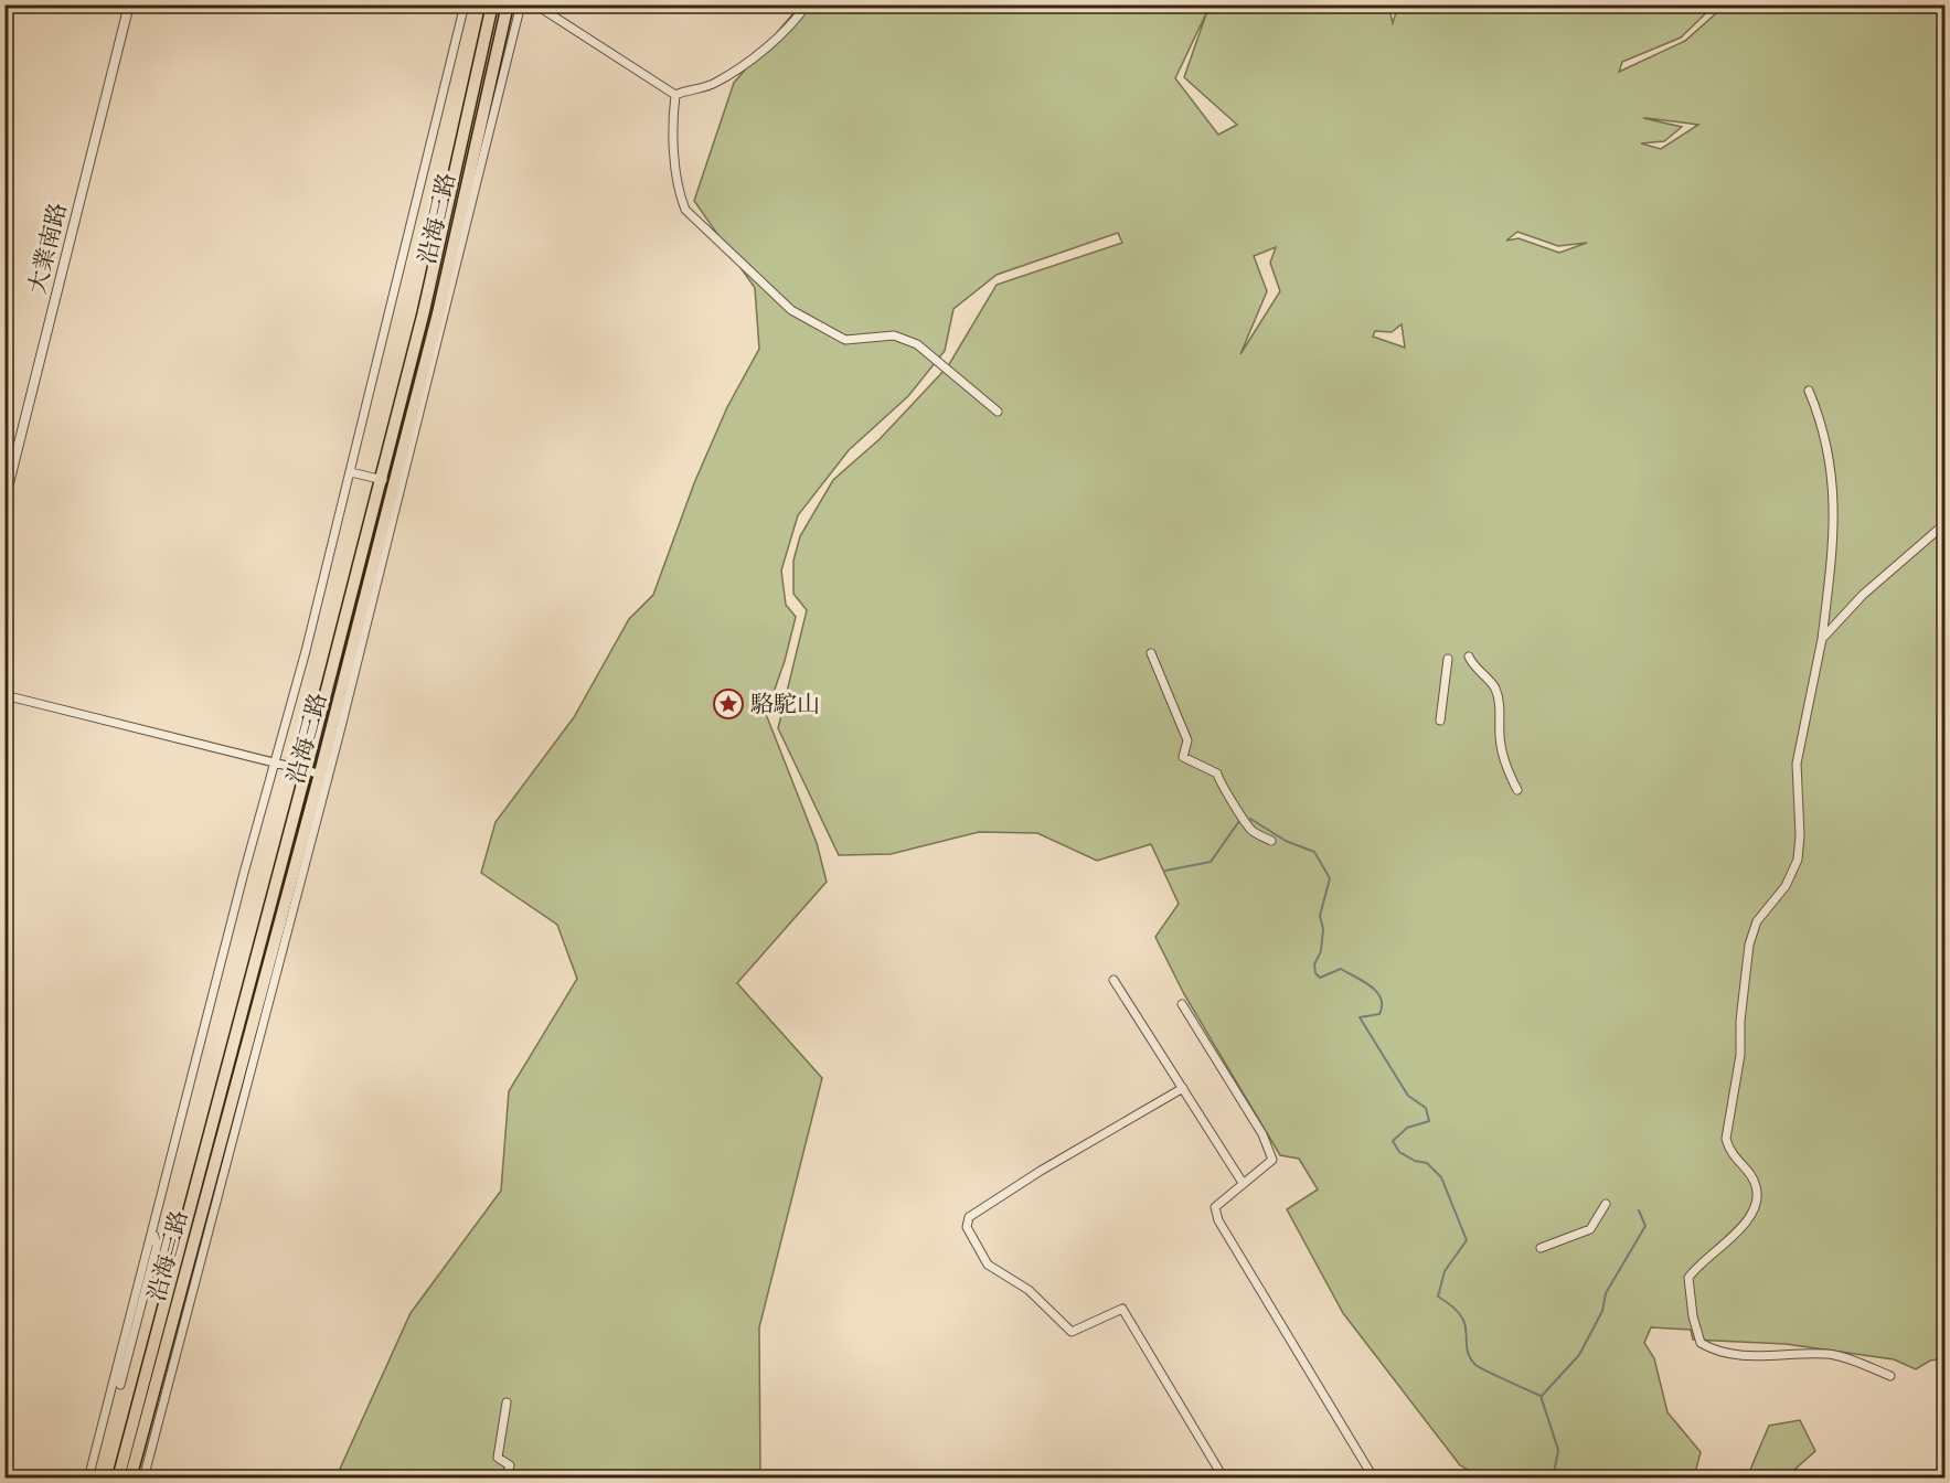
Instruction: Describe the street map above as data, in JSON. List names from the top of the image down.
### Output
{
  "streets": {
    "main road": ["沿海三路"],
    "street": ["大業南路"]
  },
  "places": {
    "place": ["駱駝山"]
  }
}
